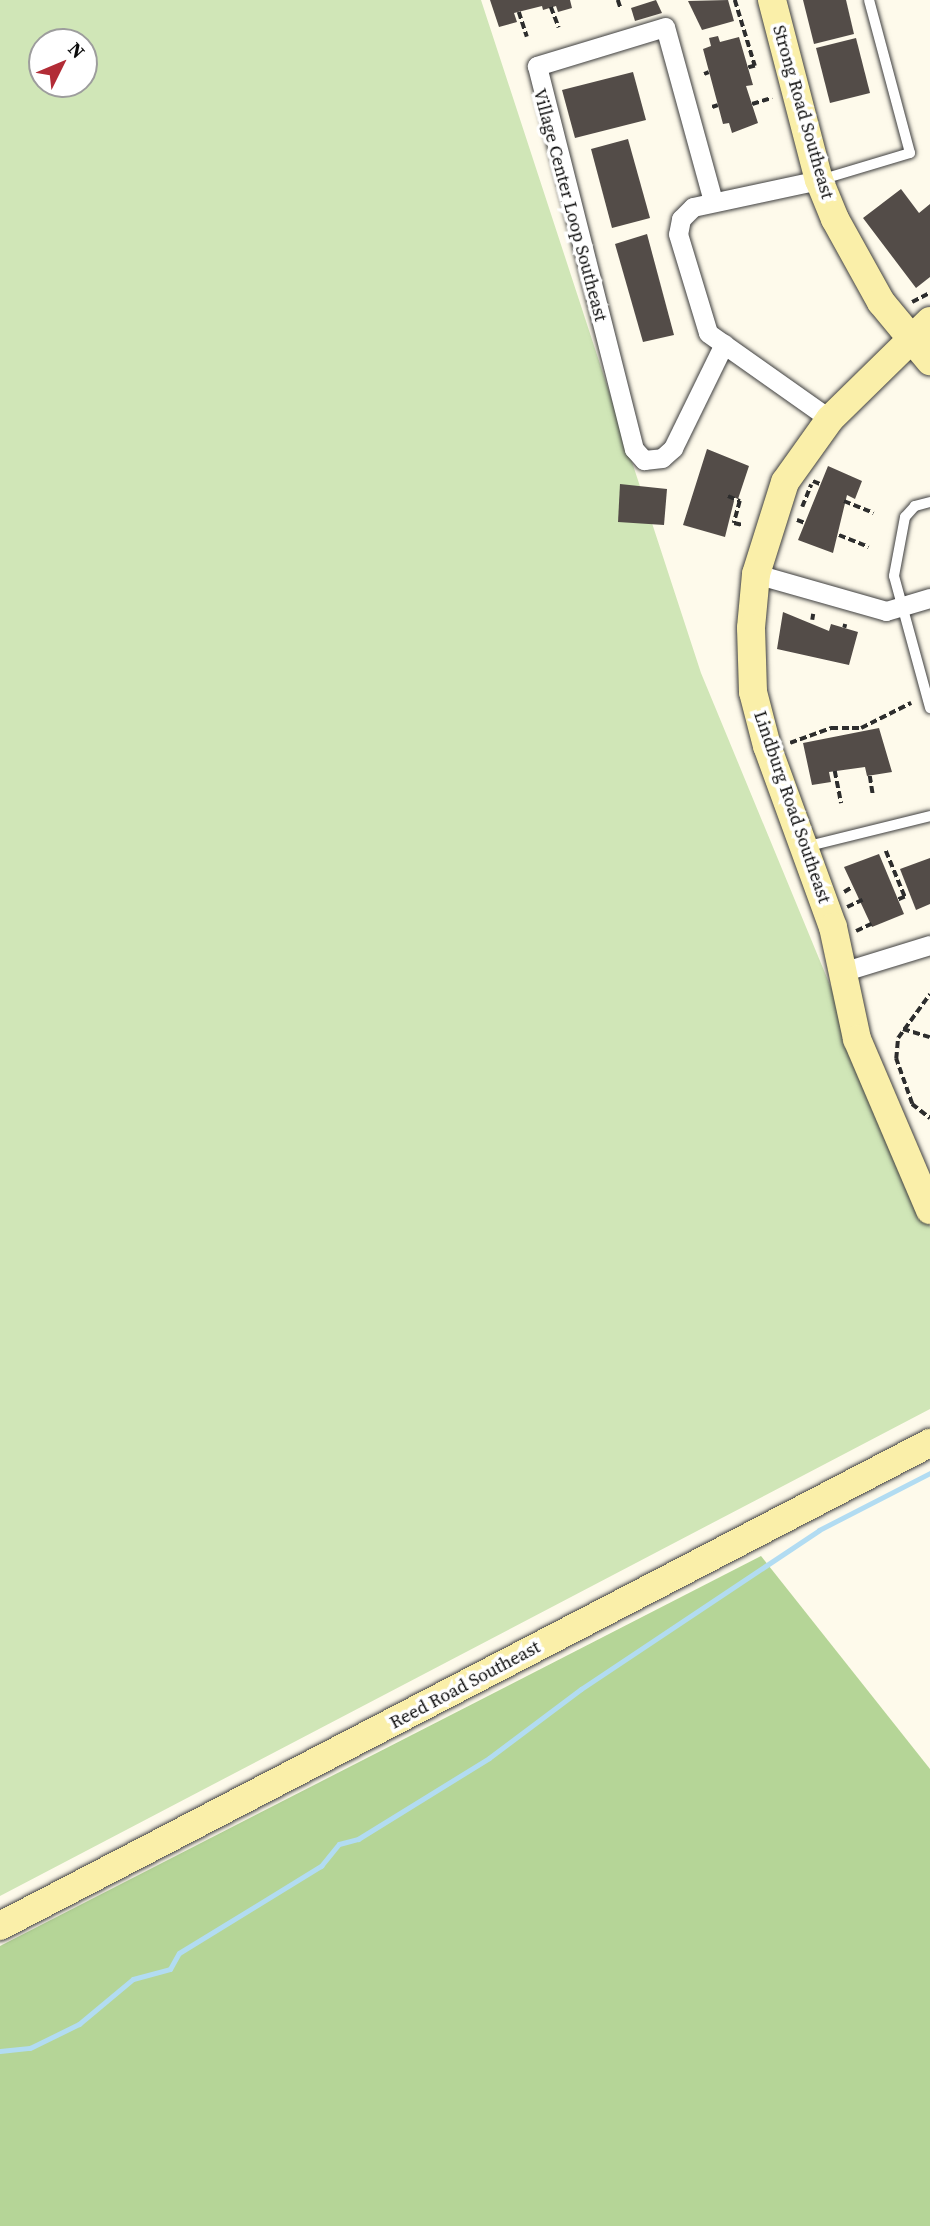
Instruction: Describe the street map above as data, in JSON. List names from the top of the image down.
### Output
{
  "streets": {
    "street": [
      "Strong Road Southeast",
      "Village Center Loop Southeast",
      "Lindburg Road Southeast",
      "Reed Road Southeast"
    ]
  },
  "crossings": [
    ["Strong Road Southeast", "Lindburg Road Southeast"]
  ],
  "north": "top right"
}
